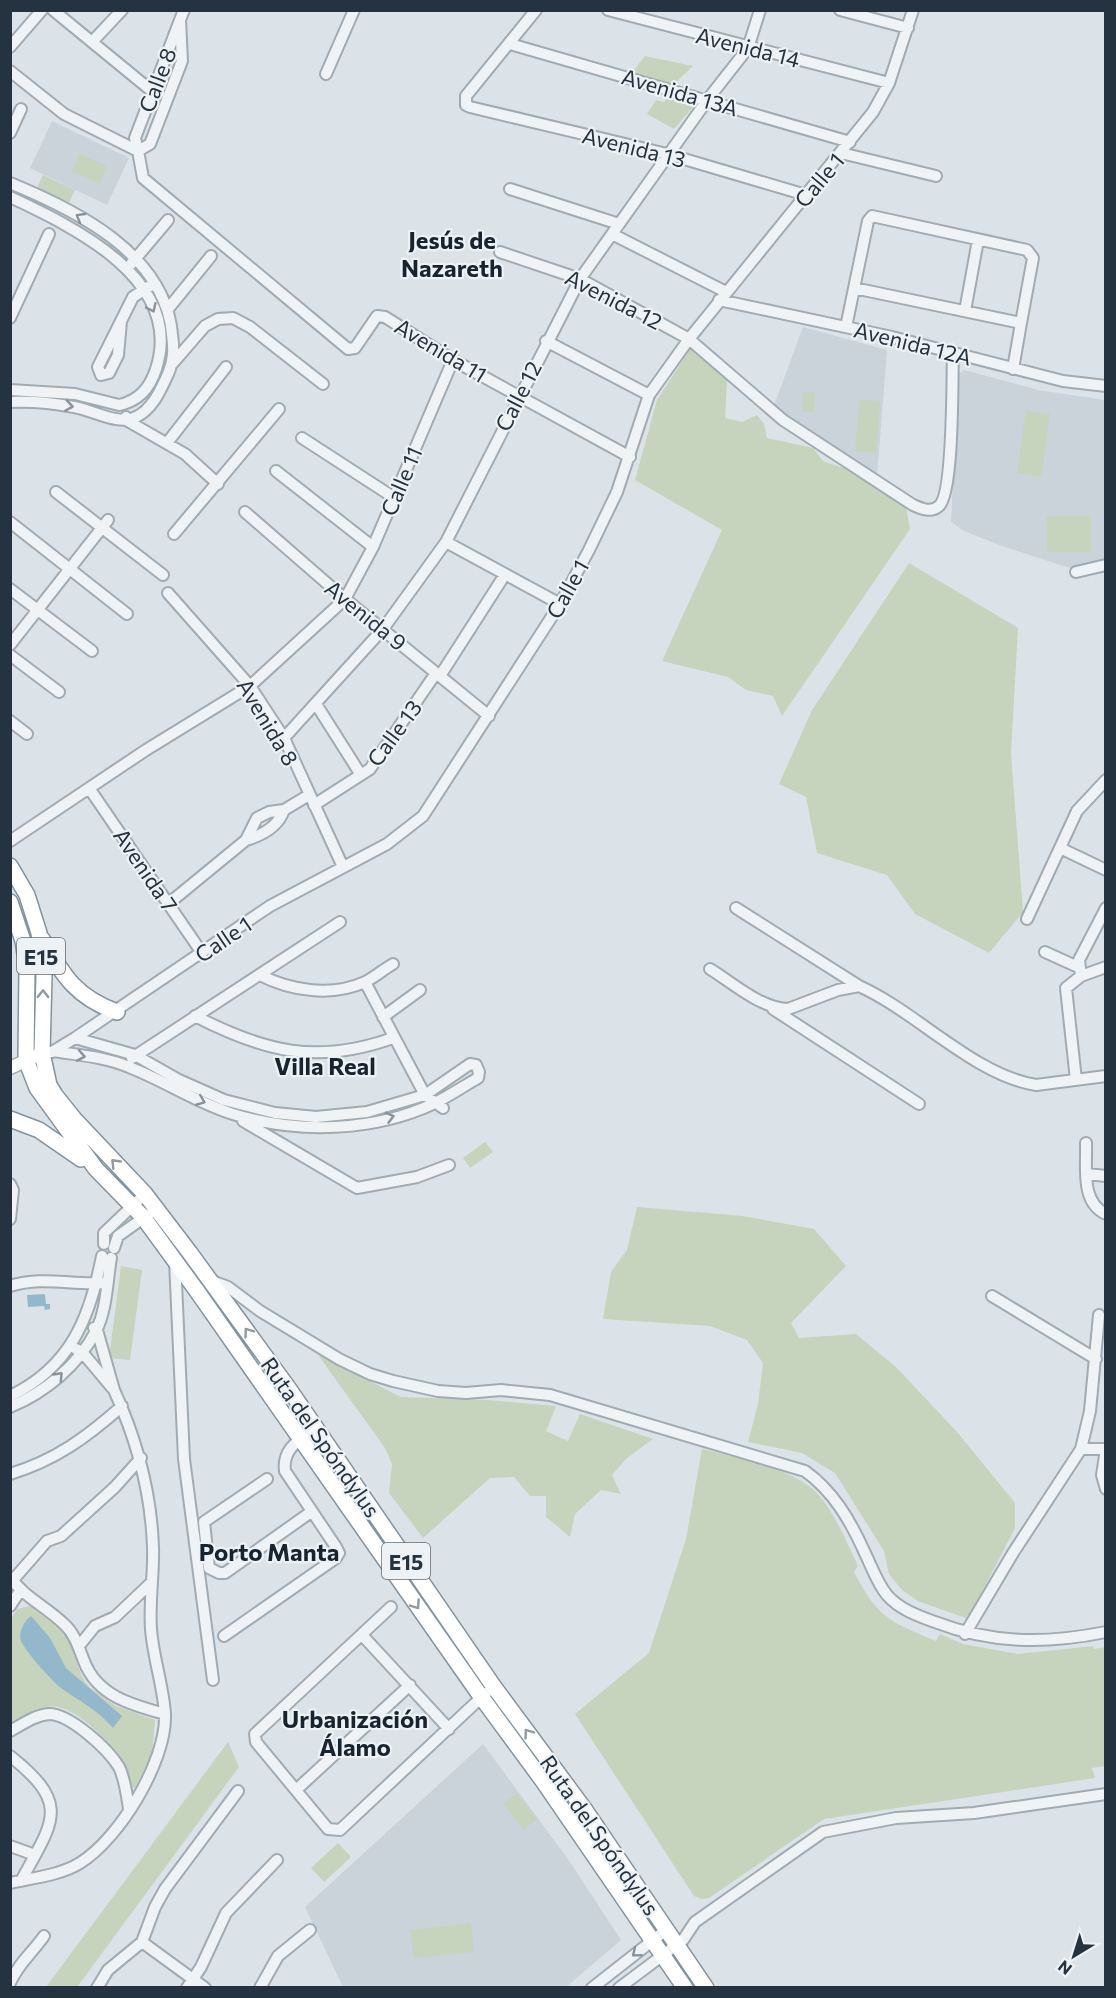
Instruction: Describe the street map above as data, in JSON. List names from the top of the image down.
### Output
{
  "streets": {
    "highway": ["E15", "Ruta del Spóndylus"],
    "street": [
      "Avenida 14",
      "Calle 8",
      "Avenida 13A",
      "Avenida 13",
      "Calle 1",
      "Avenida 12",
      "Avenida 12A",
      "Avenida 11",
      "Calle 12",
      "Calle 11",
      "Avenida 9",
      "Avenida 8",
      "Calle 13",
      "Avenida 7"
    ]
  },
  "crossings": [
    ["Avenida 14", "Calle 1"],
    ["Avenida 14", "Calle 12"],
    ["Calle 8", "Avenida 11"],
    ["Avenida 13A", "Avenida 13"],
    ["Avenida 13A", "Calle 1"],
    ["Avenida 13A", "Calle 12"],
    ["Avenida 13", "Calle 1"],
    ["Avenida 13", "Calle 12"],
    ["Calle 1", "Avenida 12"],
    ["Calle 1", "Avenida 12A"],
    ["Calle 1", "Avenida 11"],
    ["Calle 1", "Avenida 9"],
    ["Calle 1", "Avenida 8"],
    ["Calle 1", "Avenida 7"],
    ["Calle 1", "Ruta del Spóndylus"],
    ["Avenida 12", "Avenida 12A"],
    ["Avenida 12", "Calle 12"],
    ["Avenida 12A", "Calle 12"],
    ["Avenida 11", "Calle 12"],
    ["Avenida 11", "Calle 11"],
    ["Calle 12", "Avenida 9"],
    ["Calle 12", "Avenida 8"],
    ["Calle 11", "Avenida 9"],
    ["Calle 11", "Avenida 8"],
    ["Calle 11", "Avenida 7"],
    ["Avenida 9", "Calle 13"],
    ["Avenida 8", "Calle 13"]
  ],
  "districts": [
    "Jesús de Nazareth",
    "Villa Real",
    "Porto Manta",
    "Urbanización Álamo"
  ],
  "north": "bottom left"
}
